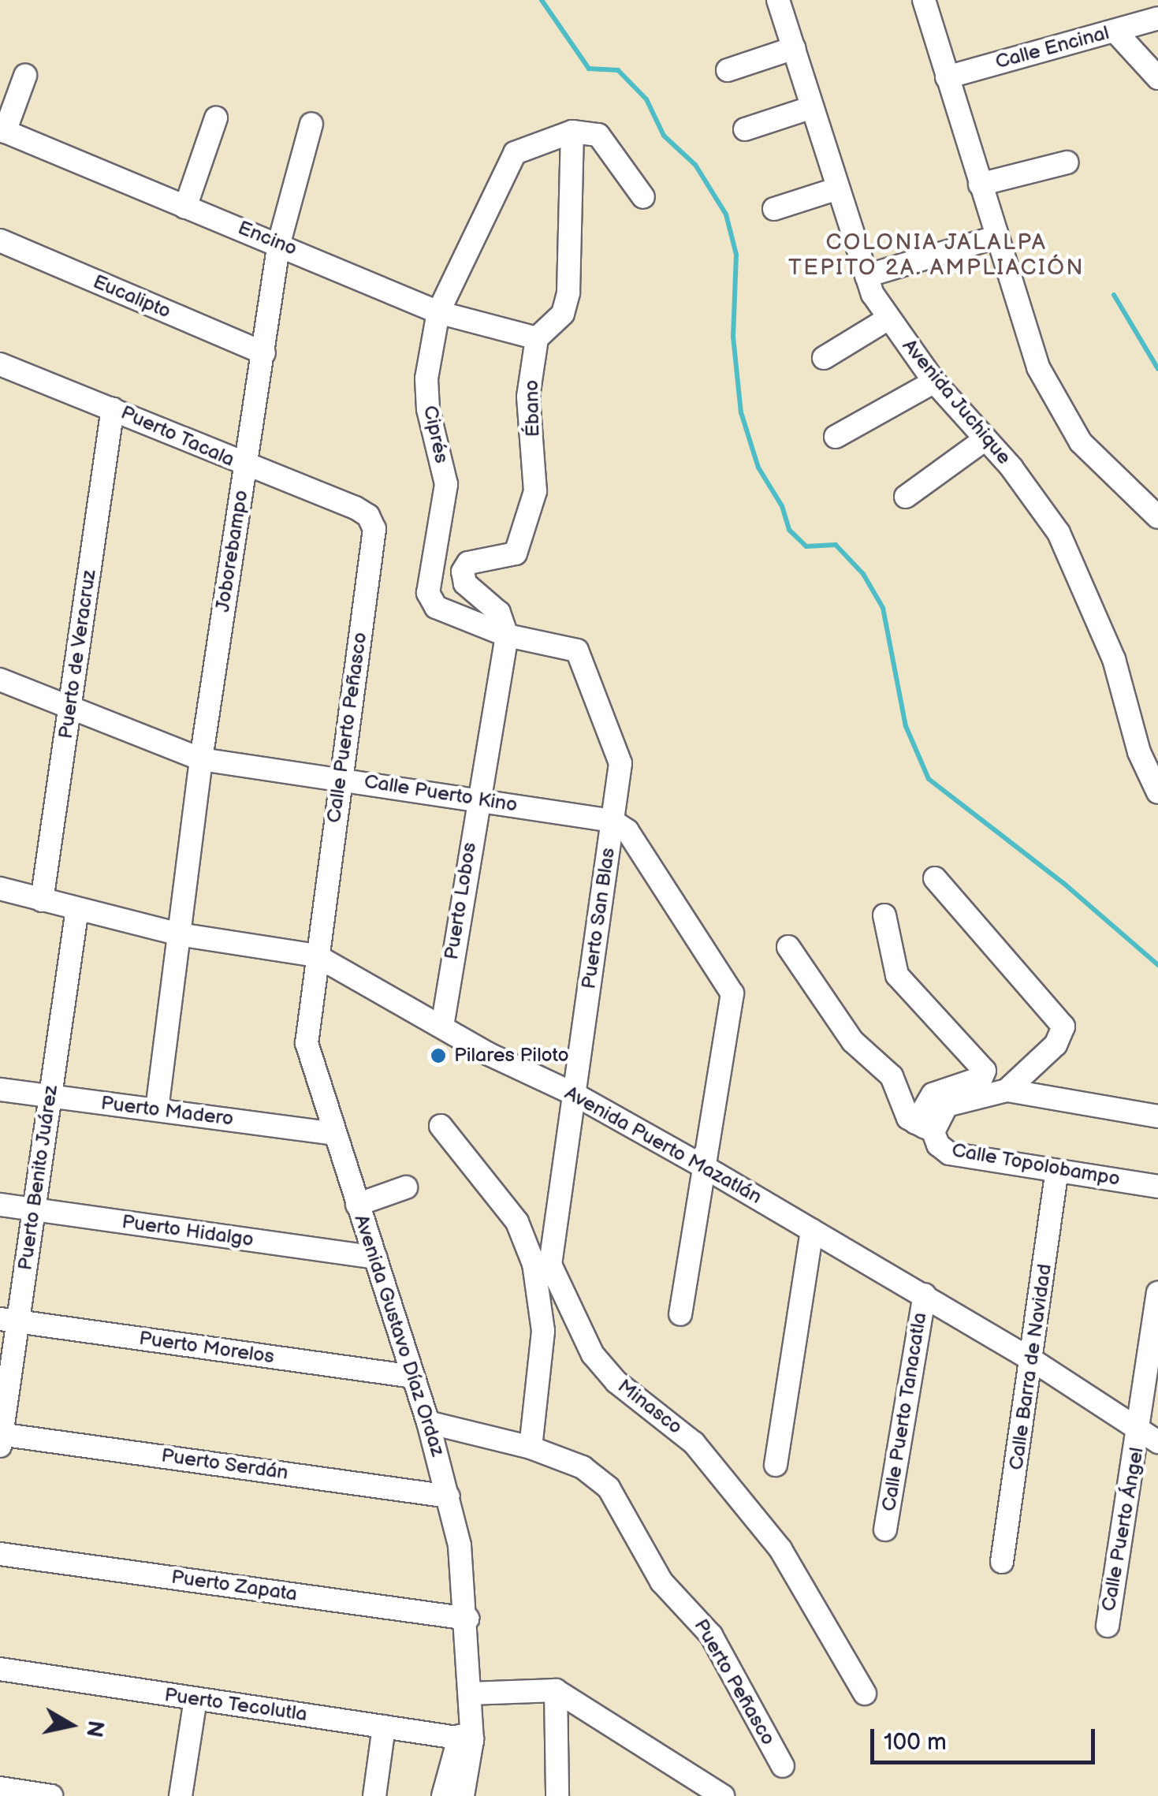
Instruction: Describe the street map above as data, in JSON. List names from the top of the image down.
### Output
{
  "streets": {
    "street": [
      "Calle Encinal",
      "Encino",
      "Eucalipto",
      "Avenida Juchique",
      "Ébano",
      "Ciprés",
      "Puerto Tacala",
      "Joborebampo",
      "Puerto de Veracruz",
      "Calle Puerto Peñasco",
      "Calle Puerto Kino",
      "Puerto Lobos",
      "Puerto San Blas",
      "Puerto Madero",
      "Avenida Puerto Mazatlán",
      "Calle Topolobampo",
      "Puerto Benito Juárez",
      "Puerto Hidalgo",
      "Avenida Gustavo Díaz Ordaz",
      "Puerto Morelos",
      "Calle Barra de Navidad",
      "Minasco",
      "Calle Puerto Tanacatla",
      "Puerto Serdán",
      "Calle Puerto Ángel",
      "Puerto Zapata",
      "Puerto Peñasco",
      "Puerto Tecolutla"
    ]
  },
  "crossings": [
    ["Encino", "Ébano"],
    ["Encino", "Ciprés"],
    ["Encino", "Joborebampo"],
    ["Eucalipto", "Joborebampo"],
    ["Ébano", "Ciprés"],
    ["Ébano", "Puerto Lobos"],
    ["Ébano", "Puerto San Blas"],
    ["Ciprés", "Puerto Lobos"],
    ["Ciprés", "Puerto San Blas"],
    ["Puerto Tacala", "Joborebampo"],
    ["Puerto Tacala", "Puerto de Veracruz"],
    ["Puerto Tacala", "Calle Puerto Peñasco"],
    ["Joborebampo", "Calle Puerto Kino"],
    ["Joborebampo", "Puerto Madero"],
    ["Joborebampo", "Avenida Puerto Mazatlán"],
    ["Puerto de Veracruz", "Calle Puerto Kino"],
    ["Puerto de Veracruz", "Avenida Puerto Mazatlán"],
    ["Calle Puerto Peñasco", "Calle Puerto Kino"],
    ["Calle Puerto Peñasco", "Avenida Puerto Mazatlán"],
    ["Calle Puerto Peñasco", "Avenida Gustavo Díaz Ordaz"],
    ["Calle Puerto Kino", "Puerto Lobos"],
    ["Calle Puerto Kino", "Puerto San Blas"],
    ["Puerto Lobos", "Puerto San Blas"],
    ["Puerto Lobos", "Avenida Puerto Mazatlán"],
    ["Puerto San Blas", "Avenida Puerto Mazatlán"],
    ["Puerto San Blas", "Minasco"],
    ["Puerto Madero", "Puerto Benito Juárez"],
    ["Puerto Madero", "Avenida Gustavo Díaz Ordaz"],
    ["Avenida Puerto Mazatlán", "Puerto Benito Juárez"],
    ["Avenida Puerto Mazatlán", "Avenida Gustavo Díaz Ordaz"],
    ["Avenida Puerto Mazatlán", "Calle Barra de Navidad"],
    ["Avenida Puerto Mazatlán", "Calle Puerto Tanacatla"],
    ["Avenida Puerto Mazatlán", "Calle Puerto Ángel"],
    ["Calle Topolobampo", "Calle Barra de Navidad"],
    ["Puerto Benito Juárez", "Puerto Hidalgo"],
    ["Puerto Benito Juárez", "Puerto Morelos"],
    ["Puerto Benito Juárez", "Puerto Serdán"],
    ["Puerto Hidalgo", "Avenida Gustavo Díaz Ordaz"],
    ["Avenida Gustavo Díaz Ordaz", "Puerto Morelos"],
    ["Avenida Gustavo Díaz Ordaz", "Puerto Serdán"],
    ["Avenida Gustavo Díaz Ordaz", "Puerto Zapata"],
    ["Avenida Gustavo Díaz Ordaz", "Puerto Peñasco"],
    ["Avenida Gustavo Díaz Ordaz", "Puerto Tecolutla"]
  ],
  "districts": ["COLONIA JALALPA TEPITO 2A. AMPLIACIÓN"],
  "places": ["Pilares Piloto"],
  "scale_bar": "100 m",
  "north": "right"
}
